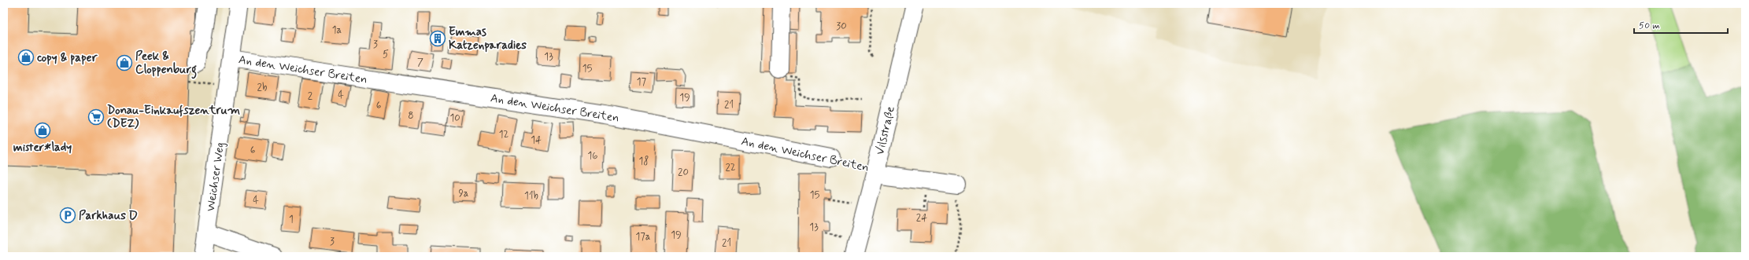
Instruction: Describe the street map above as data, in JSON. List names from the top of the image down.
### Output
{
  "streets": {
    "street": ["An den Weichser Breiten", "Vilsstraße", "Weichser Weg"]
  },
  "crossings": [
    ["An den Weichser Breiten", "Vilsstraße"],
    ["An den Weichser Breiten", "Weichser Weg"]
  ],
  "places": {
    "building": ["Emmas Katzenparadies"],
    "shop": ["copy & paper", "Peek & Cloppenburg", "mister*lady"],
    "supermarket": ["Donau-Einkaufszentrum (DEZ)"],
    "parking": ["Parkhaus D"]
  },
  "house_numbers": [
    "30",
    "1a",
    "3",
    "5",
    "13",
    "7",
    "15",
    "17",
    "2b",
    "4",
    "2",
    "19",
    "21",
    "6",
    "8",
    "10",
    "12",
    "14",
    "6",
    "16",
    "18",
    "22",
    "20",
    "9a",
    "15",
    "11b",
    "4",
    "24",
    "1",
    "13",
    "19",
    "17a",
    "3",
    "21"
  ],
  "scale_bar": "50 m"
}
